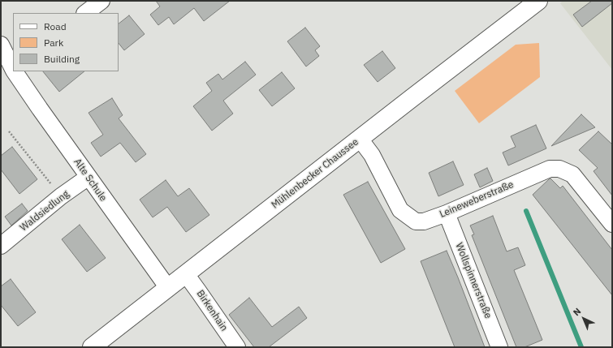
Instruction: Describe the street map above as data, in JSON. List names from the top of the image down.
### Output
{
  "streets": {
    "main road": ["Mühlenbecker Chaussee"],
    "street": [
      "Alte Schule",
      "Leineweberstraße",
      "Waldsiedlung",
      "Wollspinnerstraße",
      "Birkenhain"
    ]
  },
  "crossings": [
    ["Mühlenbecker Chaussee", "Alte Schule"],
    ["Mühlenbecker Chaussee", "Leineweberstraße"],
    ["Mühlenbecker Chaussee", "Birkenhain"],
    ["Alte Schule", "Waldsiedlung"],
    ["Leineweberstraße", "Wollspinnerstraße"]
  ],
  "legend": ["Road", "Park", "Building"],
  "north": "top left"
}
